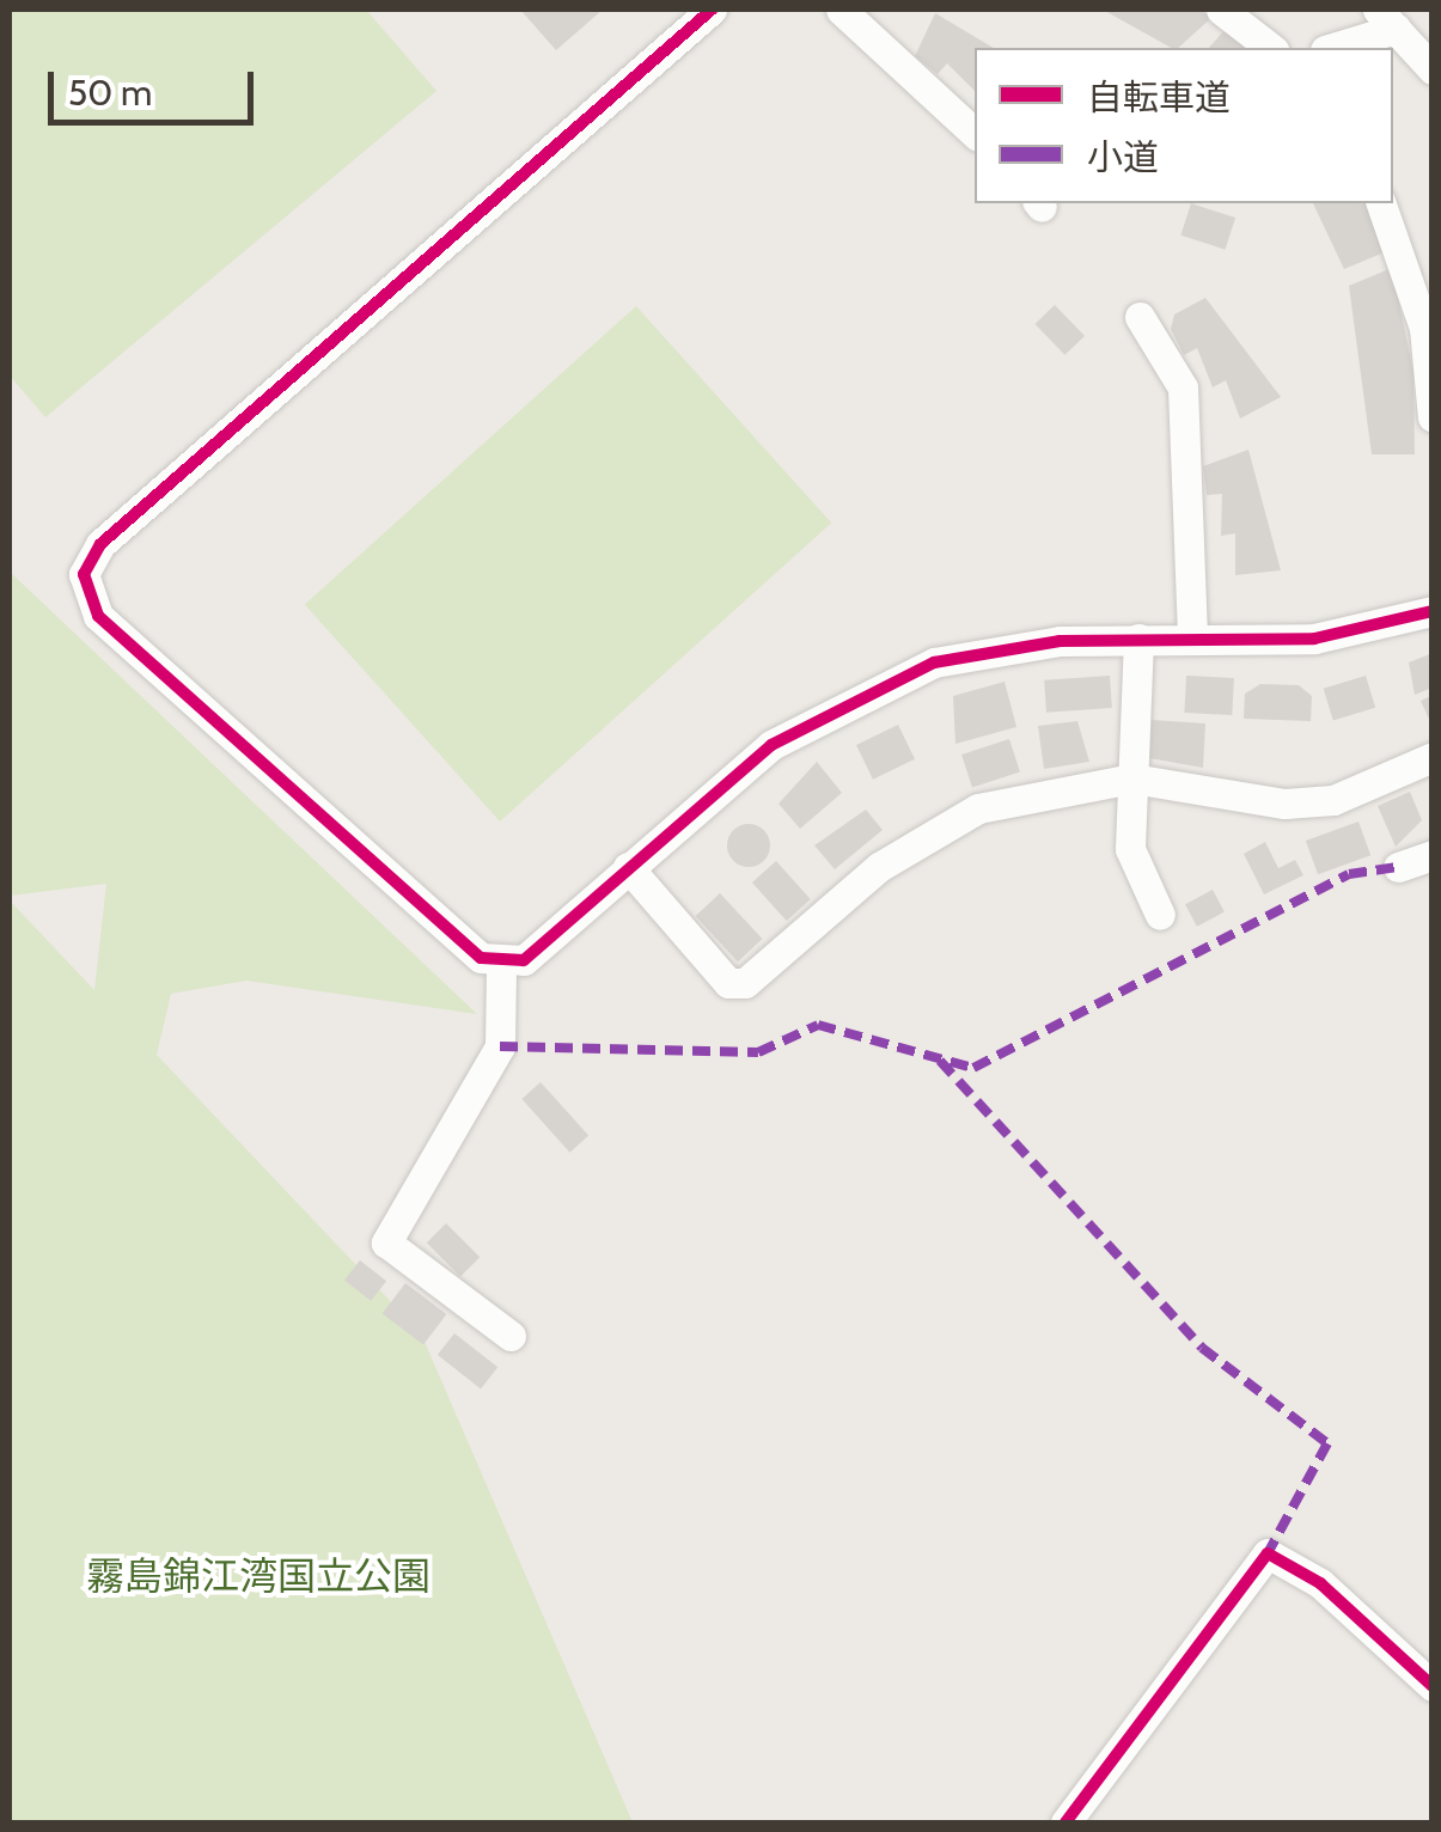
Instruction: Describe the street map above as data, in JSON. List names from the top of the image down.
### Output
{
  "parks": ["霧島錦江湾国立公園"],
  "legend": ["自転車道", "小道"],
  "scale_bar": "50 m"
}
